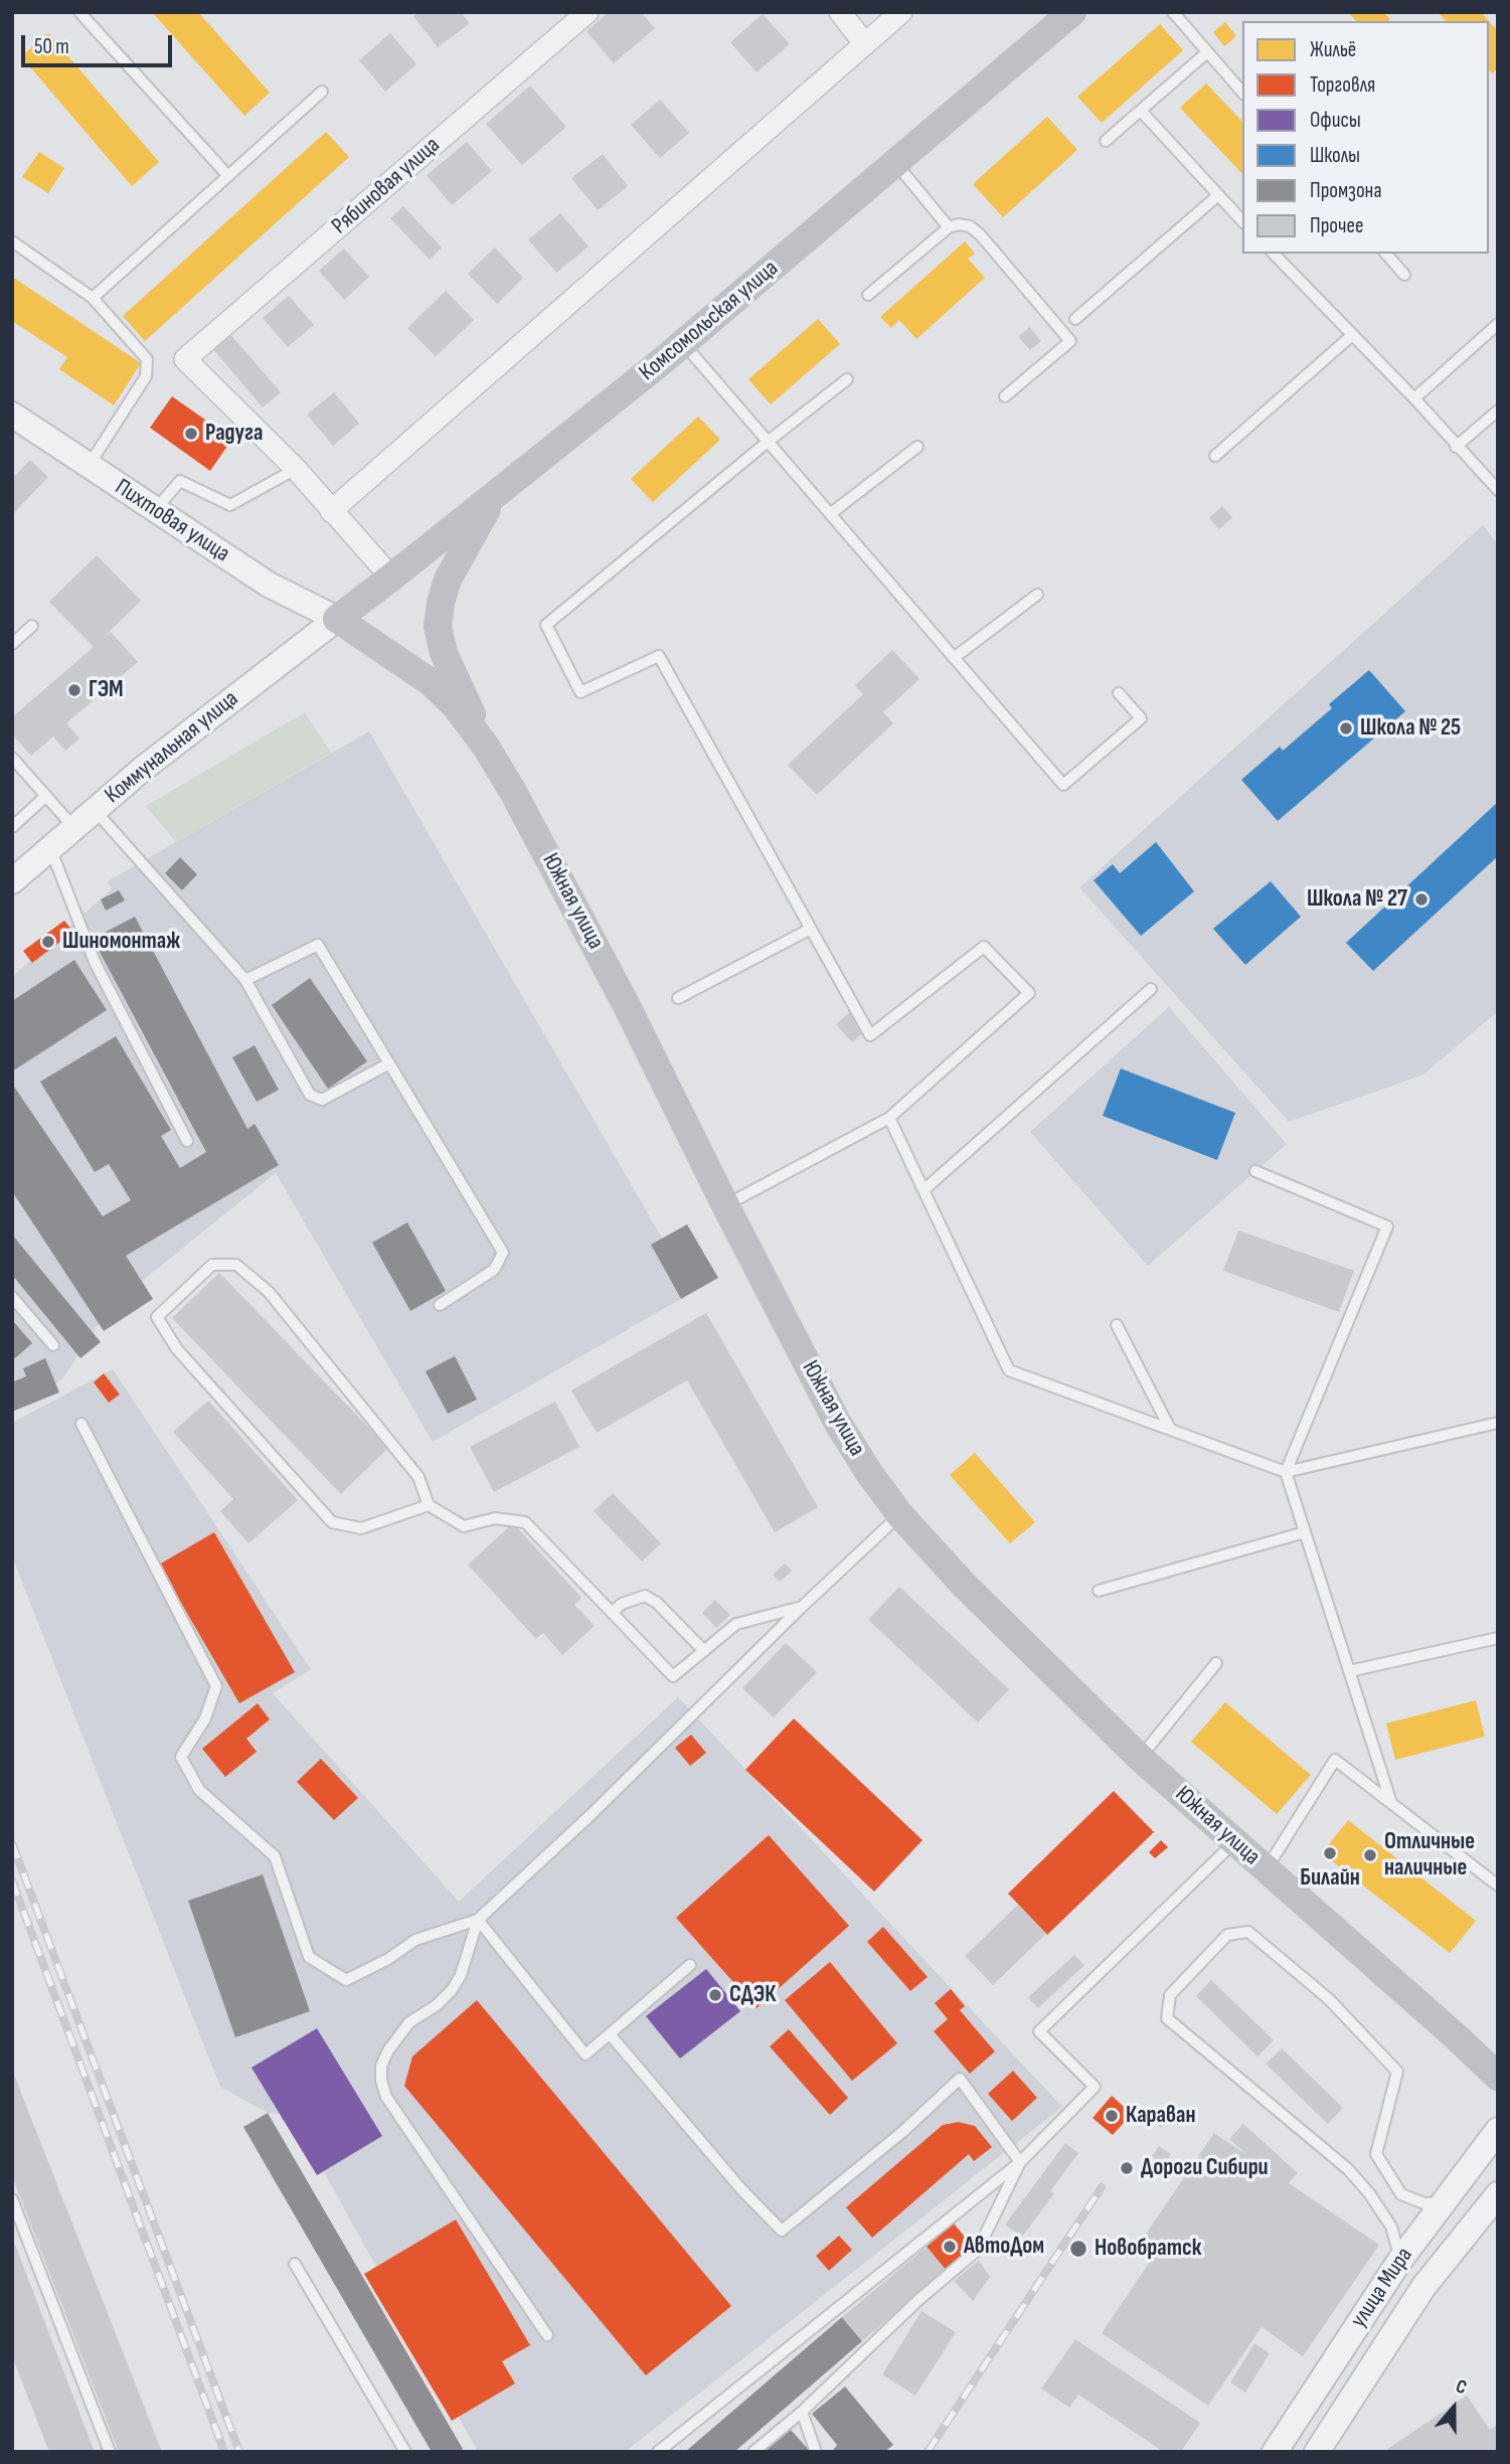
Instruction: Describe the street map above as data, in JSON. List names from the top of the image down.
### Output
{
  "streets": {
    "main road": ["Комсомольская улица", "Южная улица"],
    "street": [
      "Рябиновая улица",
      "Пихтовая улица",
      "Коммунальная улица",
      "улица Мира"
    ]
  },
  "crossings": [
    ["Комсомольская улица", "Пихтовая улица"],
    ["Комсомольская улица", "Коммунальная улица"],
    ["Комсомольская улица", "Южная улица"],
    ["Пихтовая улица", "Коммунальная улица"],
    ["Пихтовая улица", "Южная улица"],
    ["Коммунальная улица", "Южная улица"]
  ],
  "places": [
    "Радуга",
    "ГЭМ",
    "Школа № 25",
    "Школа № 27",
    "Шиномонтаж",
    "Билайн",
    "Отличные наличные",
    "СДЭК",
    "Караван",
    "Дороги Сибири",
    "АвтоДом",
    "Новобратск"
  ],
  "legend": [
    "Жильё",
    "Торговля",
    "Офисы",
    "Школы",
    "Промзона",
    "Прочее"
  ],
  "scale_bar": "50 m",
  "north": "top"
}
